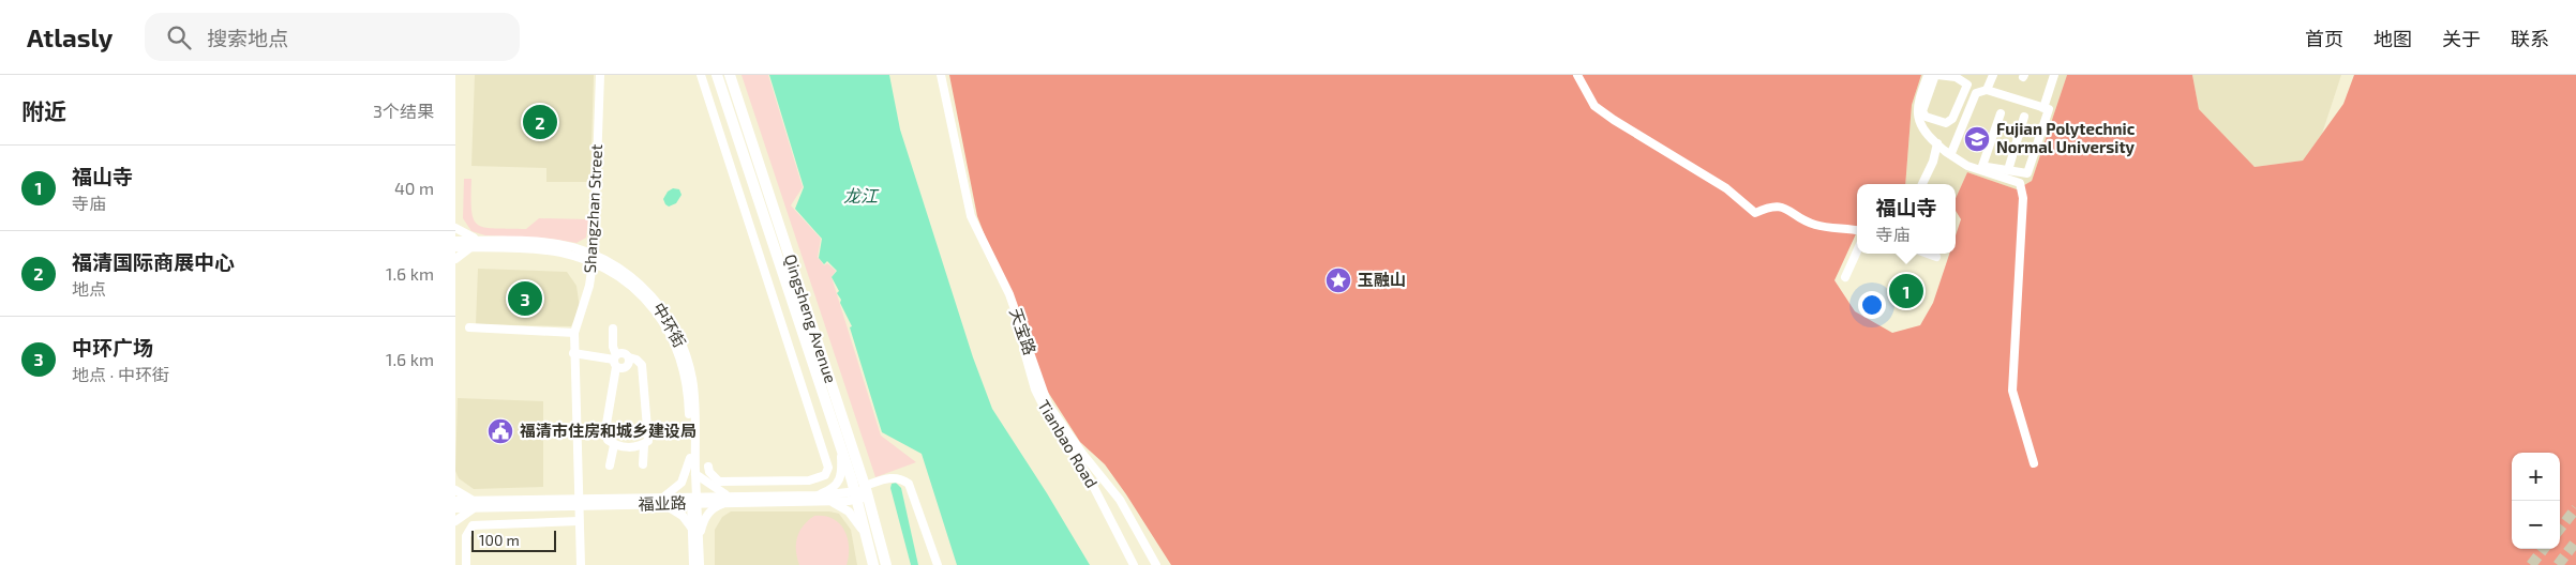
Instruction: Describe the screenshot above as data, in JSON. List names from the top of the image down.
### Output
{
  "streets": {
    "main road": ["Qingsheng Avenue"],
    "street": [
      "Shangzhan Street",
      "中环街",
      "天宝路",
      "Tianbao Road",
      "福业路"
    ]
  },
  "crossings": [
    ["Shangzhan Street", "中环街"],
    ["Shangzhan Street", "福业路"],
    ["Qingsheng Avenue", "福业路"],
    ["中环街", "福业路"],
    ["天宝路", "Tianbao Road"]
  ],
  "water": ["龙江"],
  "places": {
    "school or university": ["Fujian Polytechnic Normal University"],
    "place": ["玉融山"],
    "public building": ["福清市住房和城乡建设局"]
  },
  "scale_bar": "100 m",
  "page": {
    "header": "Atlasly",
    "search": "搜索地点",
    "nav": [
      "首页",
      "地图",
      "关于",
      "联系"
    ],
    "heading": ["附近", "3个结果"],
    "pins": ["2", "1", "3"],
    "list": [
      {
        "mark": "1",
        "name": "福山寺",
        "note": "寺庙",
        "value": "40 m"
      },
      {
        "mark": "2",
        "name": "福清国际商展中心",
        "note": "地点",
        "value": "1.6 km"
      },
      {
        "mark": "3",
        "name": "中环广场",
        "note": "地点 · 中环街",
        "value": "1.6 km"
      }
    ],
    "popup": ["福山寺", "寺庙"],
    "map_buttons": ["+", "−"],
    "scale": "100 m"
  }
}
